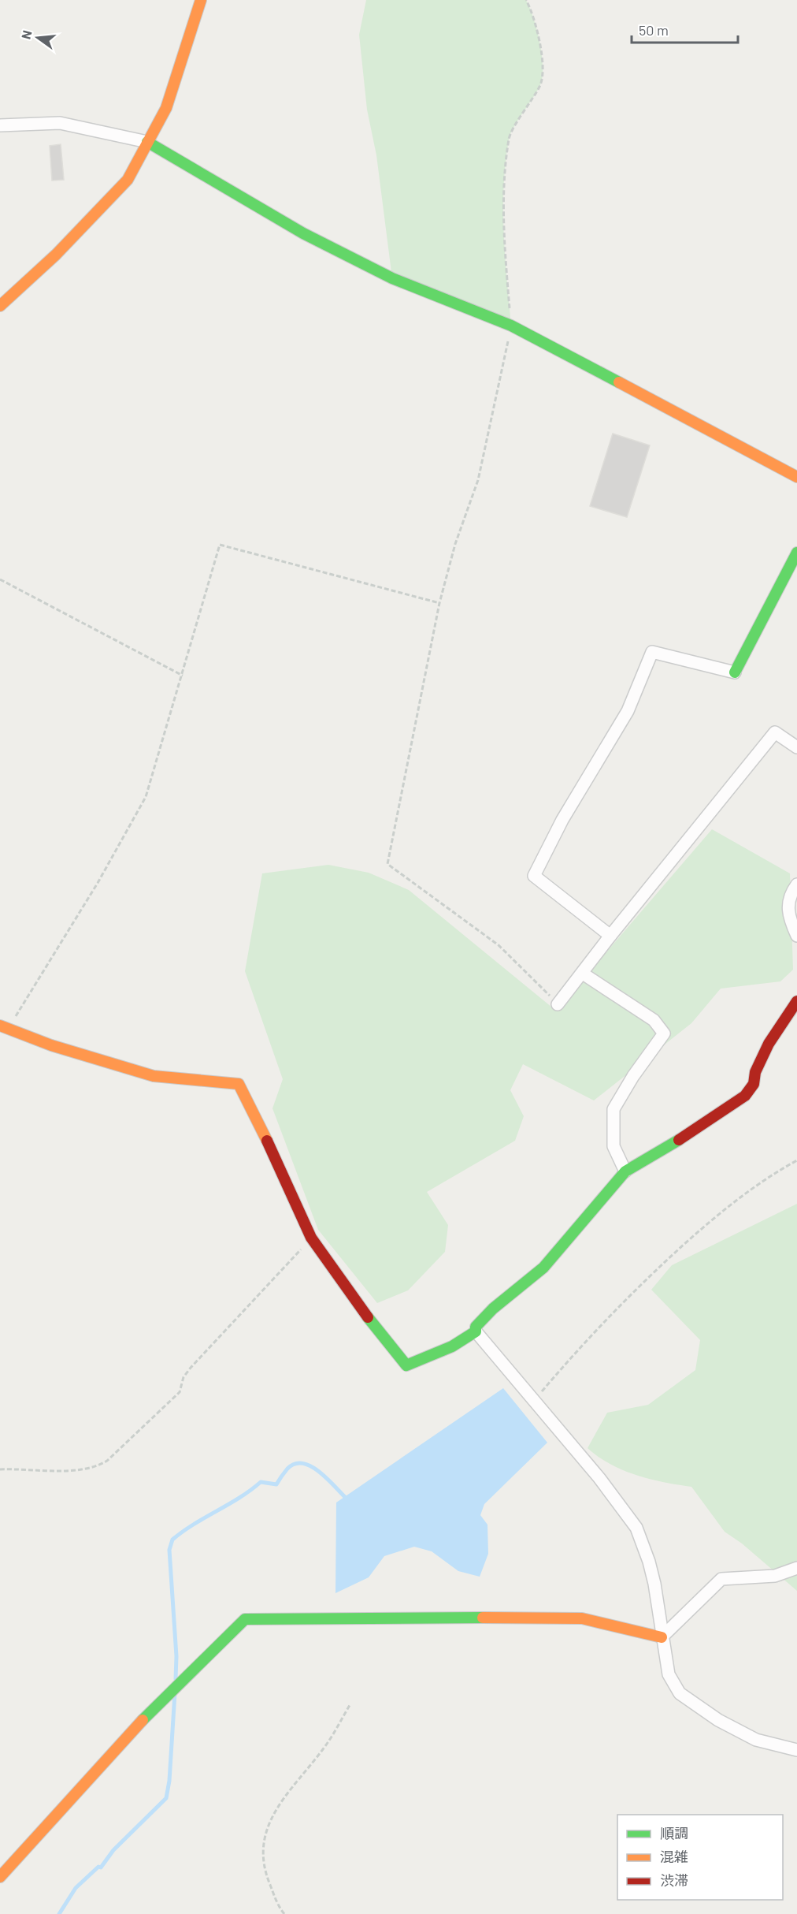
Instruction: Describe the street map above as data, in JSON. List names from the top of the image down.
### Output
{
  "legend": ["順調", "混雑", "渋滞"],
  "scale_bar": "50 m",
  "north": "left"
}
